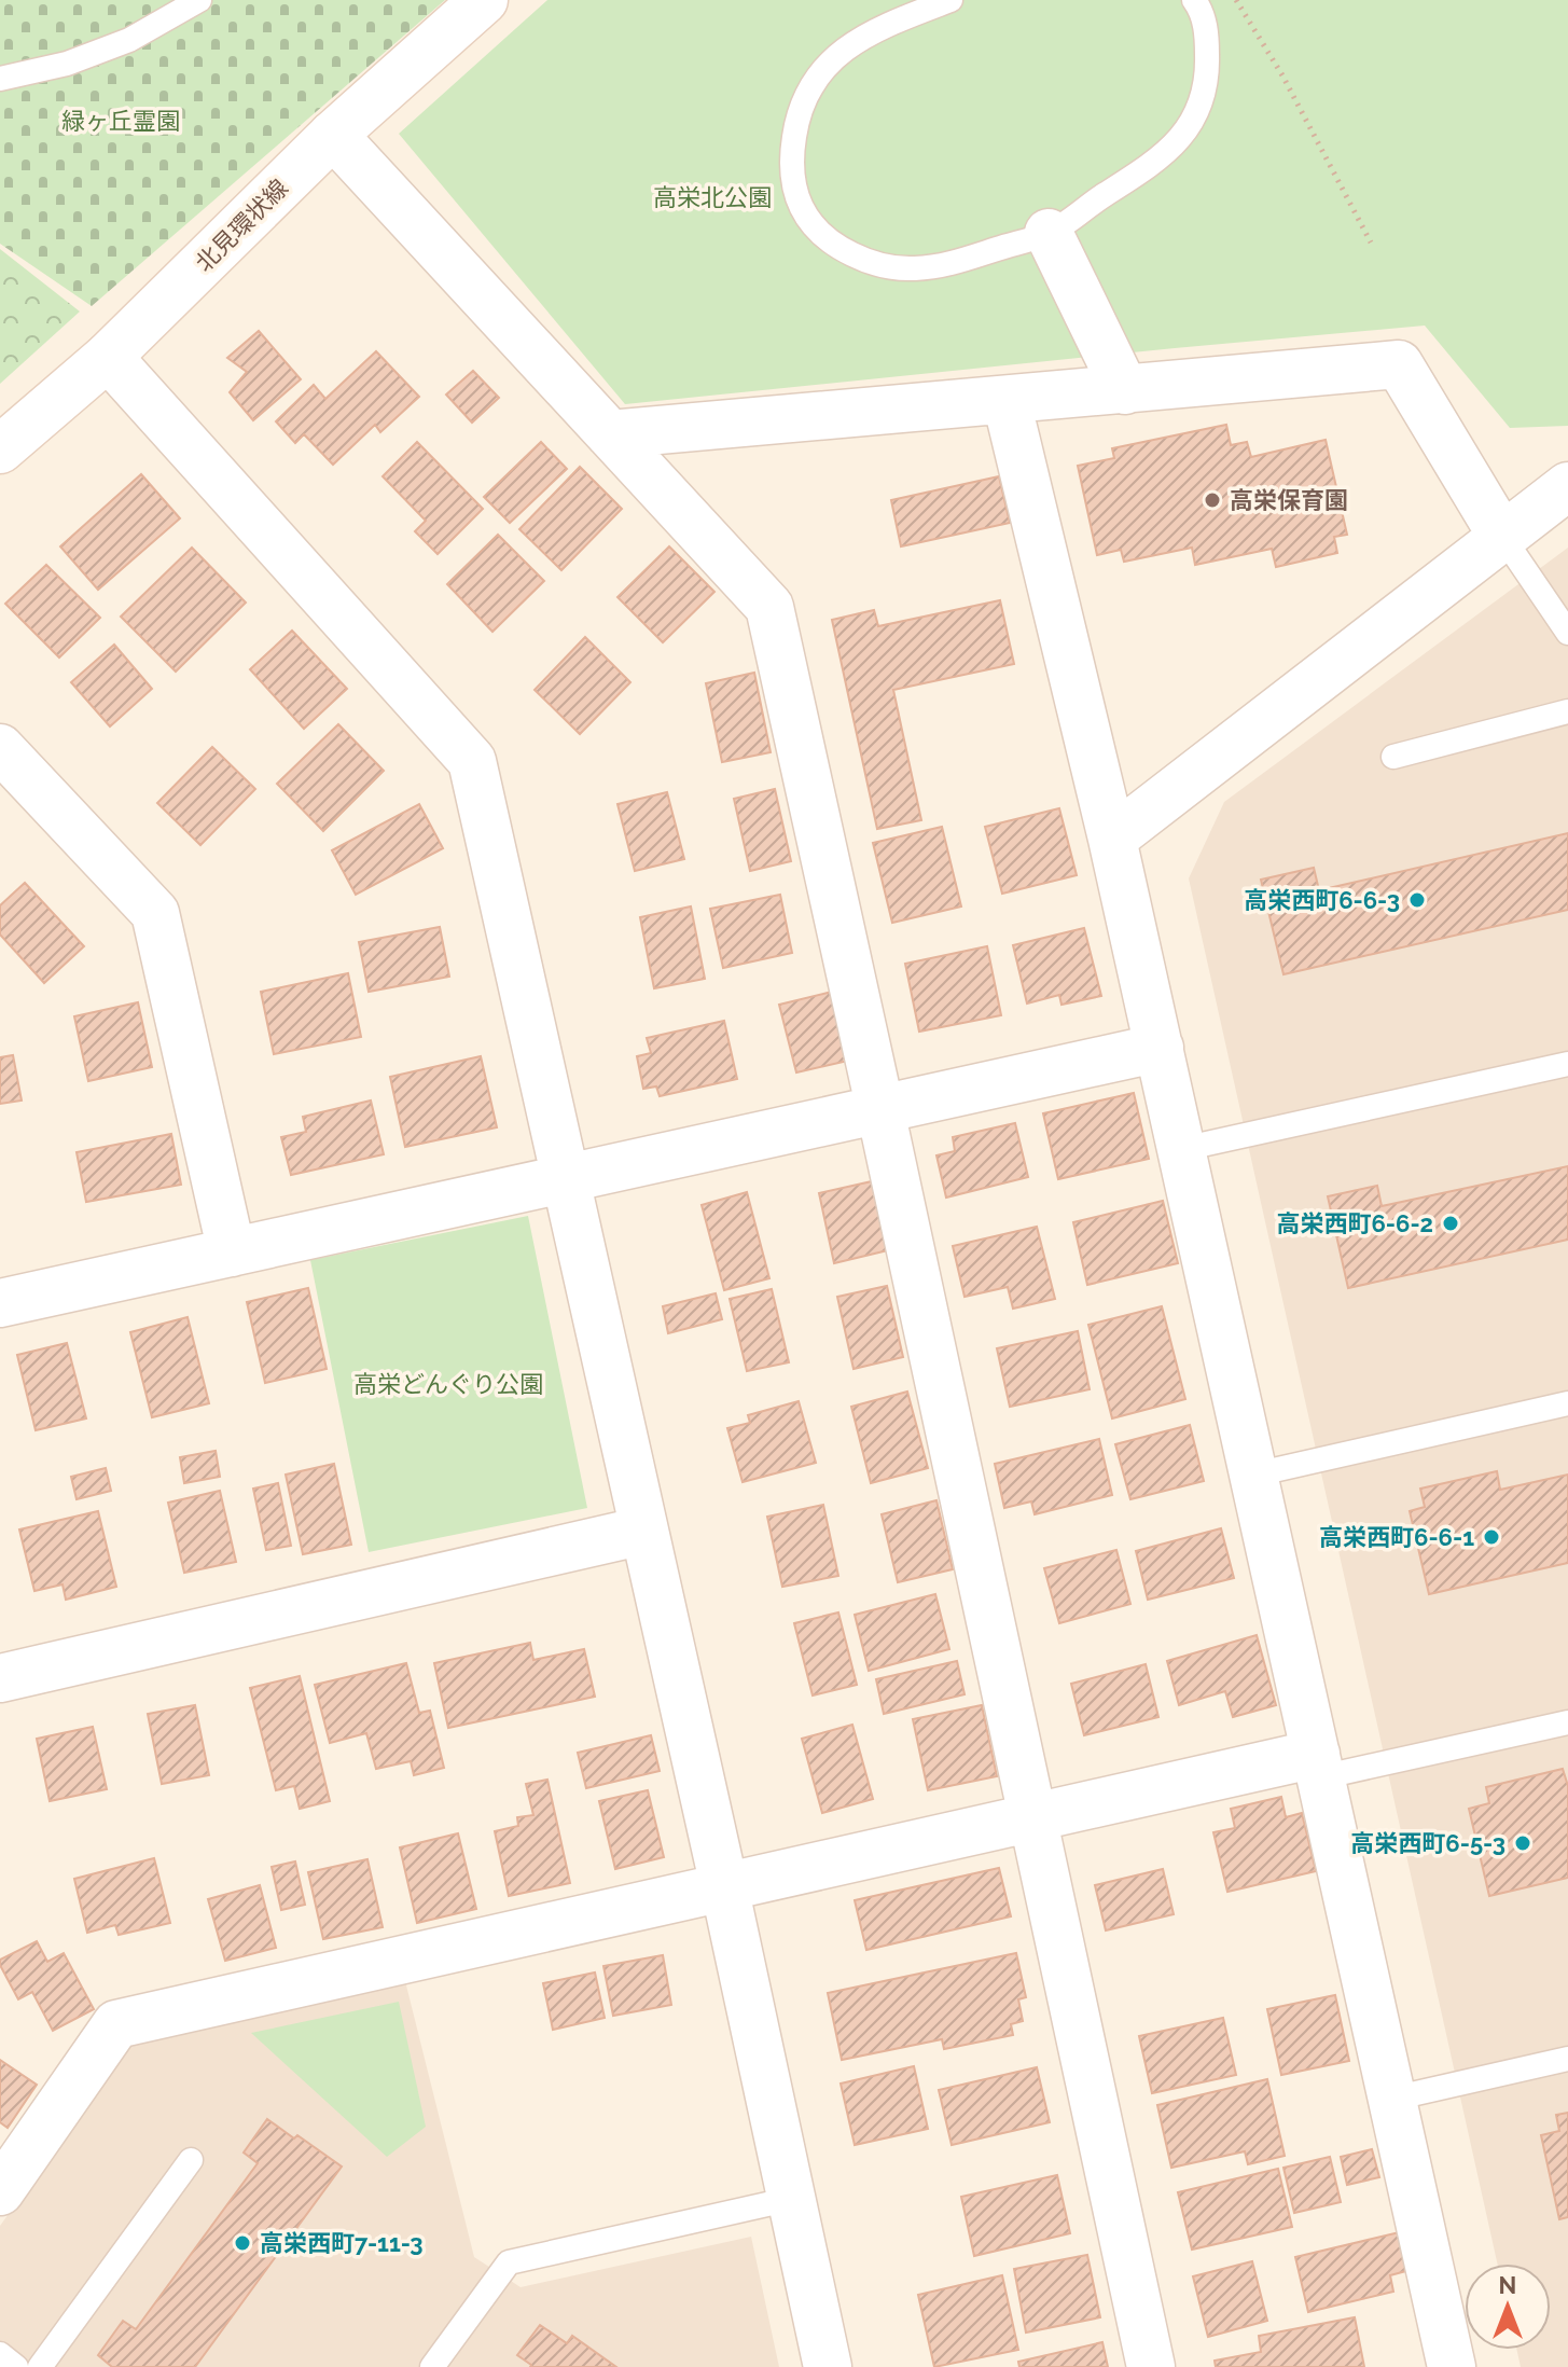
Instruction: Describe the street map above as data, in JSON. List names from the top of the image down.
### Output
{
  "streets": {
    "street": ["北見環状線"]
  },
  "parks": ["緑ヶ丘霊園", "高栄北公園", "高栄どんぐり公園"],
  "places": [
    "高栄保育園",
    "高栄西町6-6-3",
    "高栄西町6-6-2",
    "高栄西町6-6-1",
    "高栄西町6-5-3",
    "高栄西町7-11-3"
  ],
  "north": "top"
}
